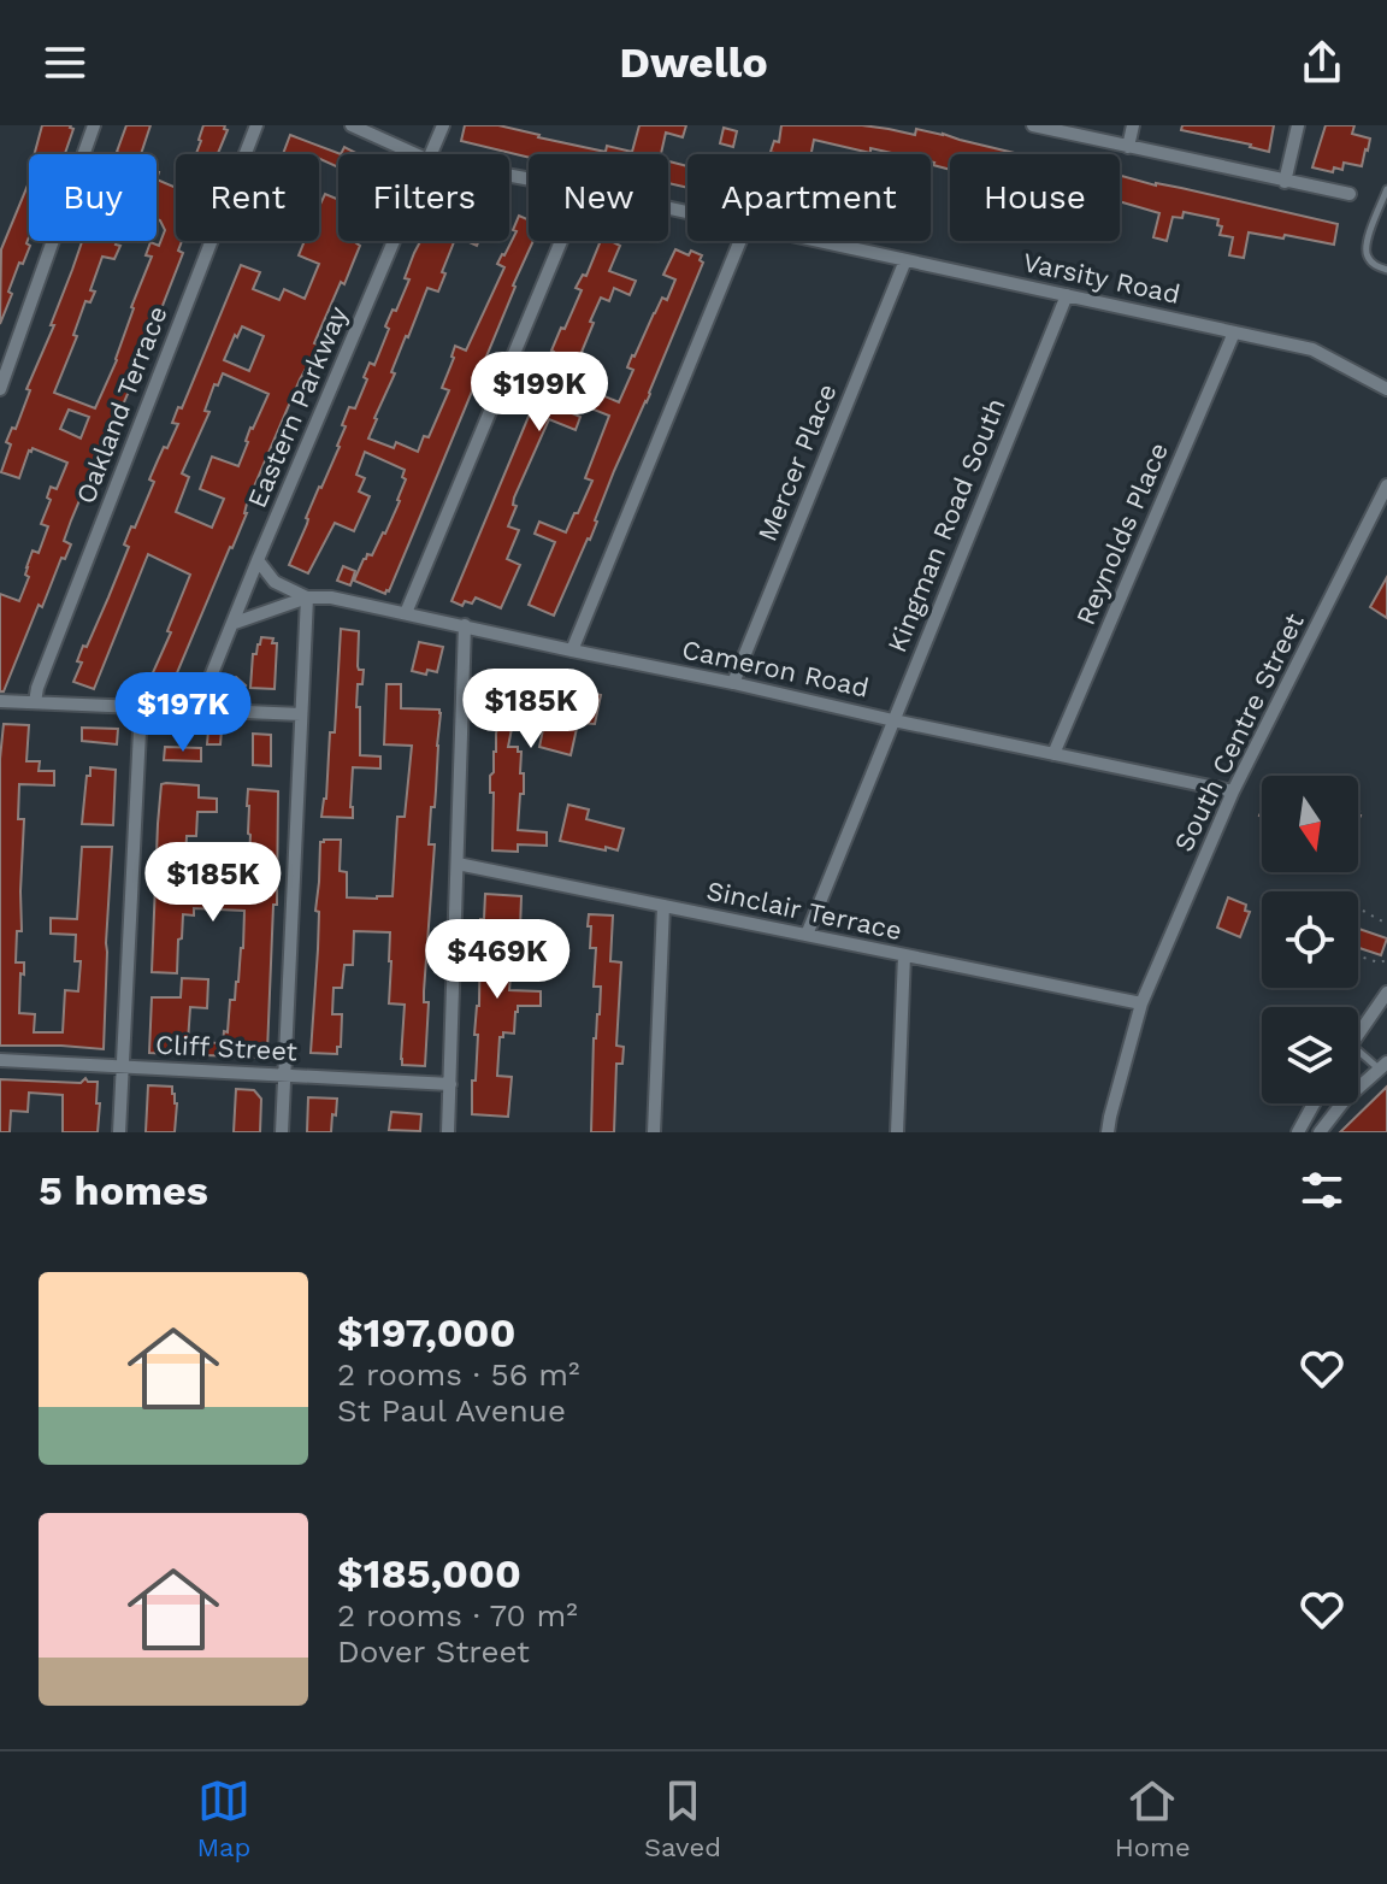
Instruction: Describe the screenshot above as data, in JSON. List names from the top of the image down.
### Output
{
  "streets": {
    "street": [
      "Varsity Road",
      "Oakland Terrace",
      "Eastern Parkway",
      "Mercer Place",
      "Kingman Road South",
      "Reynolds Place",
      "Cameron Road",
      "South Centre Street",
      "Sinclair Terrace",
      "Cliff Street"
    ]
  },
  "crossings": [
    ["Varsity Road", "Mercer Place"],
    ["Varsity Road", "Kingman Road South"],
    ["Varsity Road", "Reynolds Place"],
    ["Eastern Parkway", "Cameron Road"],
    ["Mercer Place", "Cameron Road"],
    ["Kingman Road South", "Cameron Road"],
    ["Kingman Road South", "Sinclair Terrace"],
    ["Reynolds Place", "Cameron Road"],
    ["Cameron Road", "South Centre Street"],
    ["South Centre Street", "Sinclair Terrace"]
  ],
  "north": "bottom",
  "page": {
    "header": "Dwello",
    "chip": [
      "Buy",
      "Rent",
      "Filters",
      "New",
      "Apartment",
      "House"
    ],
    "price": [
      "$199K",
      "$185K",
      "$197K",
      "$185K",
      "$469K"
    ],
    "heading": "5 homes",
    "list": [
      {
        "name": "$197,000",
        "note": "2 rooms · 56 m² · St Paul Avenue"
      },
      {
        "name": "$185,000",
        "note": "2 rooms · 70 m² · Dover Street"
      }
    ],
    "tabs": ["Map", "Saved", "Home"]
  }
}
